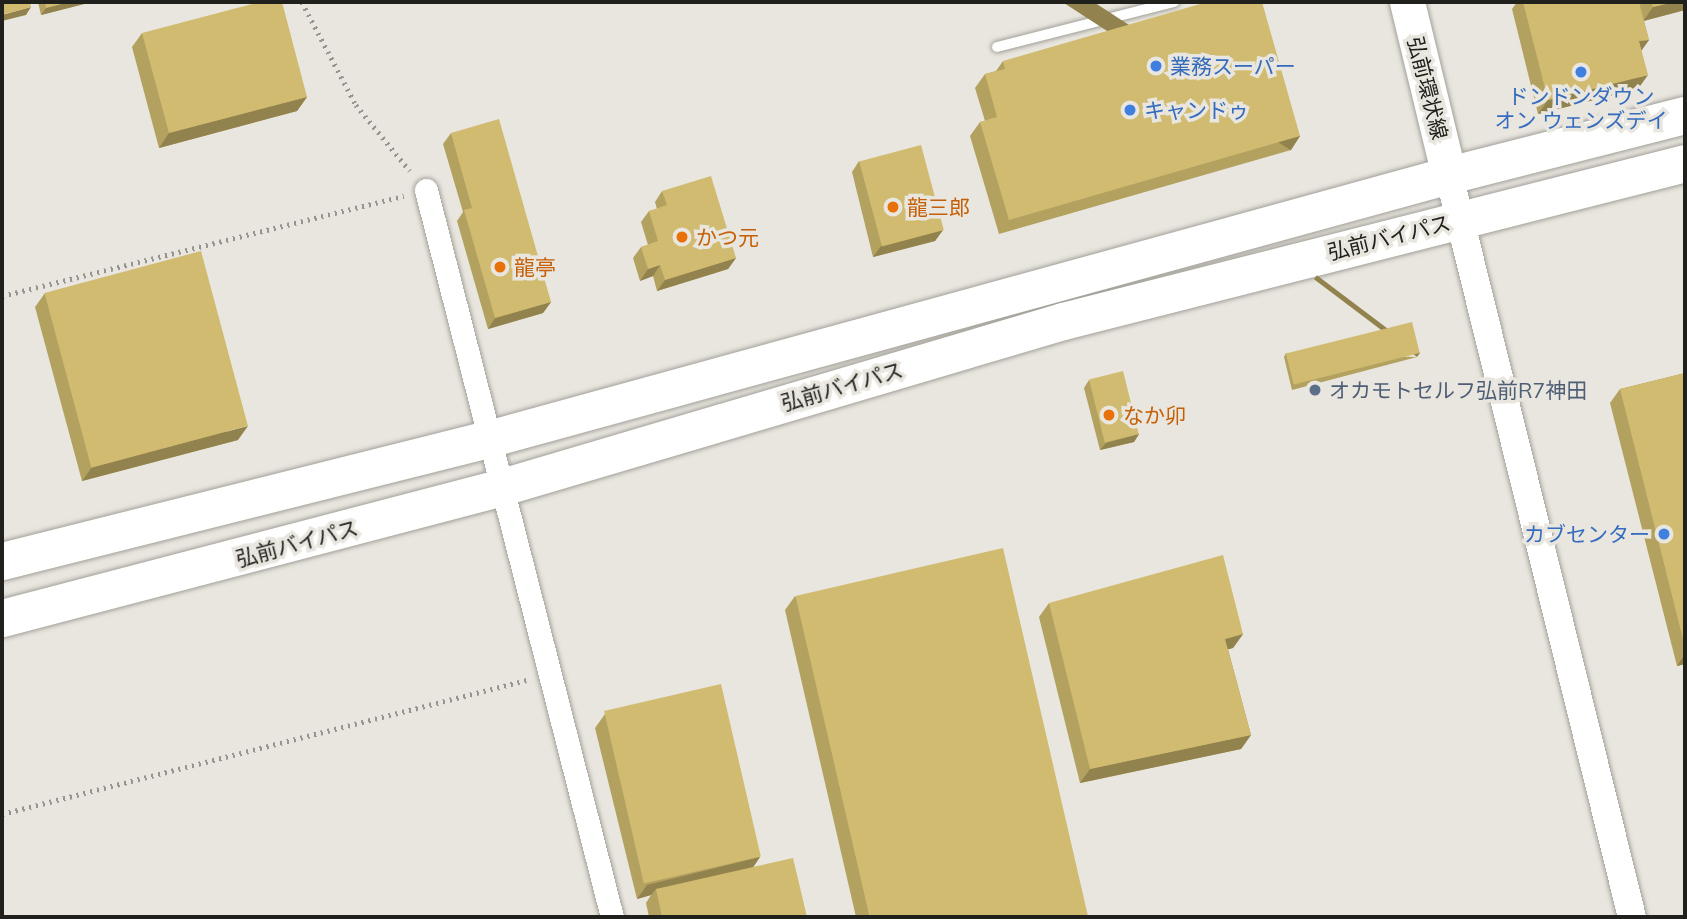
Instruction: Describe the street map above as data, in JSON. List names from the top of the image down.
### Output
{
  "streets": {
    "highway": ["弘前バイパス"],
    "main road": ["弘前環状線"]
  },
  "crossings": [
    ["弘前環状線", "弘前バイパス"]
  ],
  "places": [
    "業務スーパー",
    "ドンドンダウン オン ウェンズデイ",
    "キャンドゥ",
    "龍三郎",
    "かつ元",
    "龍亭",
    "オカモトセルフ弘前R7神田",
    "なか卯",
    "カブセンター"
  ]
}
